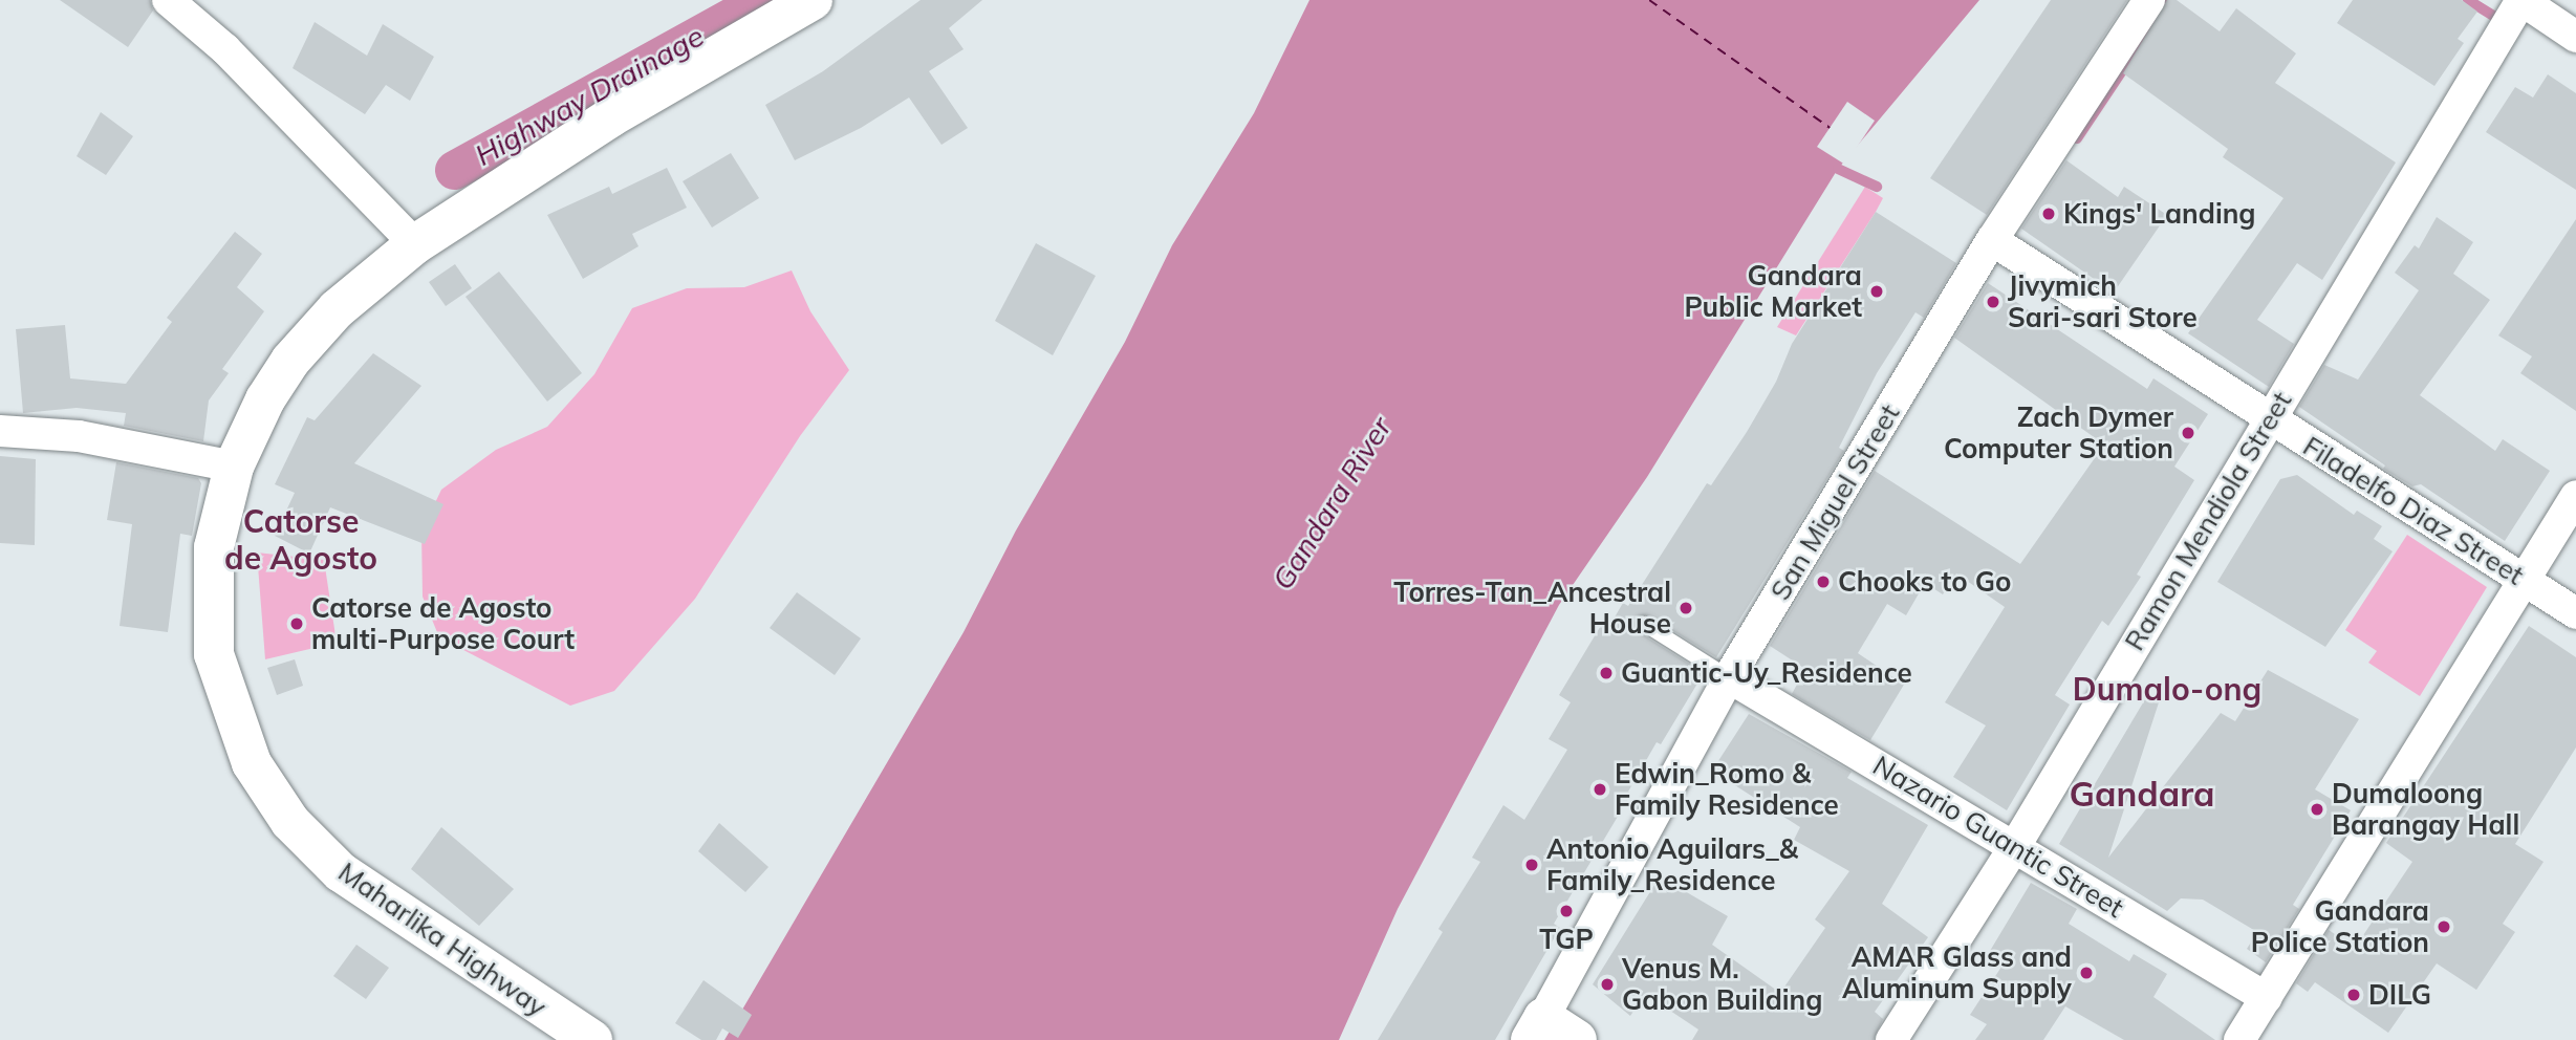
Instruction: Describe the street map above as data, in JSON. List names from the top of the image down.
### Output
{
  "streets": {
    "main road": ["Maharlika Highway"],
    "street": [
      "San Miguel Street",
      "Filadelfo Diaz Street",
      "Ramon Mendiola Street",
      "Nazario Guantic Street"
    ]
  },
  "crossings": [
    ["San Miguel Street", "Filadelfo Diaz Street"],
    ["San Miguel Street", "Nazario Guantic Street"],
    ["Filadelfo Diaz Street", "Ramon Mendiola Street"],
    ["Ramon Mendiola Street", "Nazario Guantic Street"]
  ],
  "districts": ["Catorse de Agosto", "Dumalo-ong", "Gandara"],
  "water": ["Highway Drainage", "Gandara River"],
  "places": [
    "Kings' Landing",
    "Gandara Public Market",
    "Jivymich Sari-sari Store",
    "Zach Dymer Computer Station",
    "Chooks to Go",
    "Torres-Tan_Ancestral House",
    "Catorse de Agosto multi-Purpose Court",
    "Guantic-Uy_Residence",
    "Edwin_Romo & Family Residence",
    "Dumaloong Barangay Hall",
    "Antonio Aguilars_& Family_Residence",
    "TGP",
    "Gandara Police Station",
    "AMAR Glass and Aluminum Supply",
    "Venus M. Gabon Building",
    "DILG"
  ]
}
